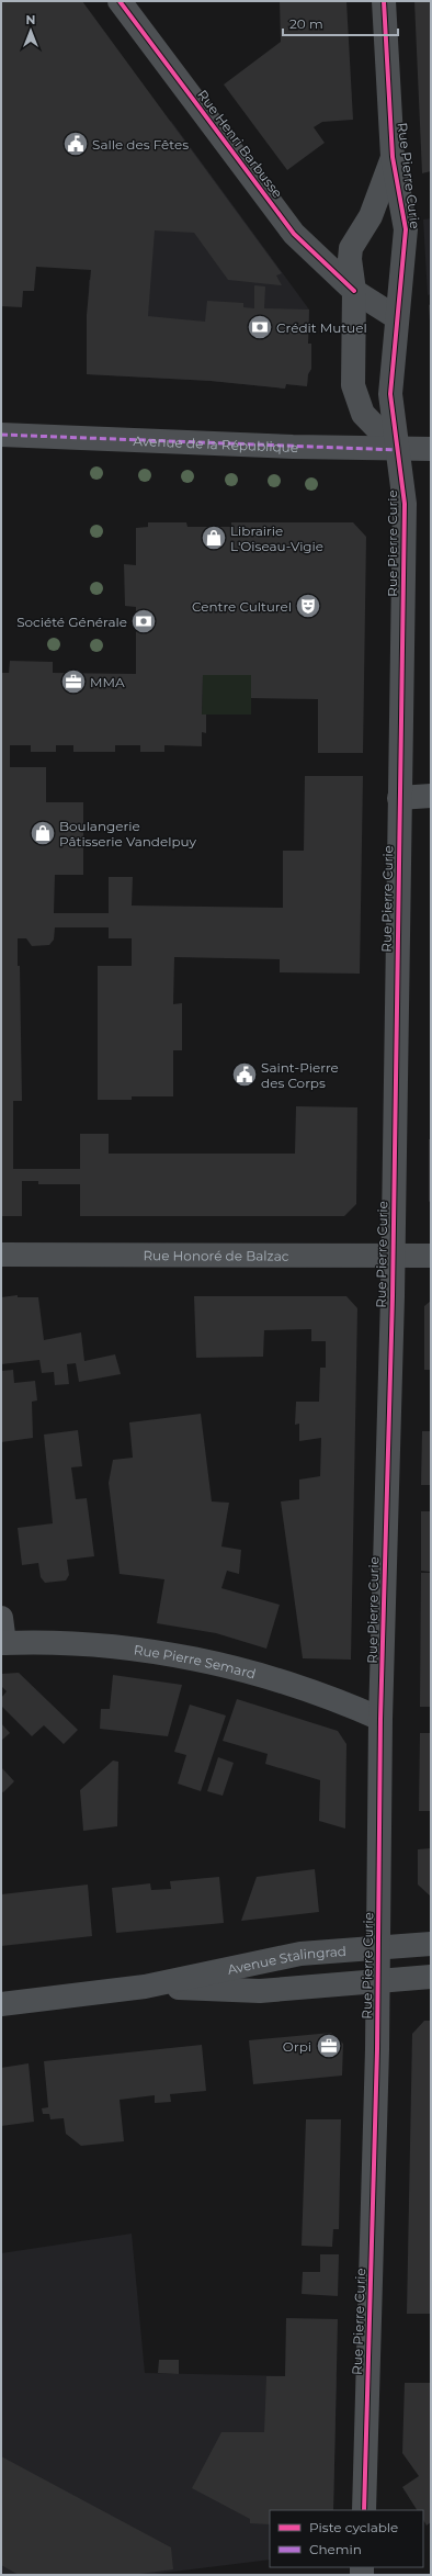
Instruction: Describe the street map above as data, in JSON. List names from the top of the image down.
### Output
{
  "streets": {
    "street": [
      "Rue Henri Barbusse",
      "Rue Pierre Curie",
      "Avenue de la République",
      "Rue Honoré de Balzac",
      "Rue Pierre Semard",
      "Avenue Stalingrad"
    ]
  },
  "crossings": [
    ["Rue Henri Barbusse", "Rue Pierre Curie"],
    ["Rue Pierre Curie", "Avenue de la République"],
    ["Rue Pierre Curie", "Rue Honoré de Balzac"],
    ["Rue Pierre Curie", "Rue Pierre Semard"],
    ["Rue Pierre Curie", "Avenue Stalingrad"]
  ],
  "places": {
    "public building": ["Salle des Fêtes", "Saint-Pierre des Corps"],
    "bank": ["Crédit Mutuel", "Société Générale"],
    "shop": ["Librairie L'Oiseau-Vigie", "Boulangerie Pâtisserie Vandelpuy"],
    "theatre": ["Centre Culturel"],
    "office": ["MMA", "Orpi"]
  },
  "legend": ["Piste cyclable", "Chemin"],
  "scale_bar": "20 m",
  "north": "top"
}
